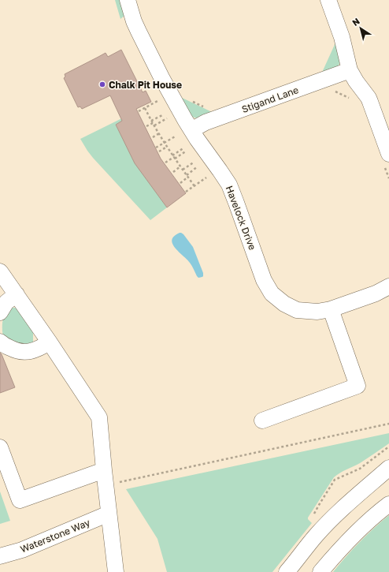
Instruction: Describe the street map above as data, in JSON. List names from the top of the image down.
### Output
{
  "streets": {
    "street": ["Stigand Lane", "Havelock Drive", "Waterstone Way"]
  },
  "crossings": [
    ["Stigand Lane", "Havelock Drive"]
  ],
  "places": ["Chalk Pit House"],
  "north": "top left"
}
